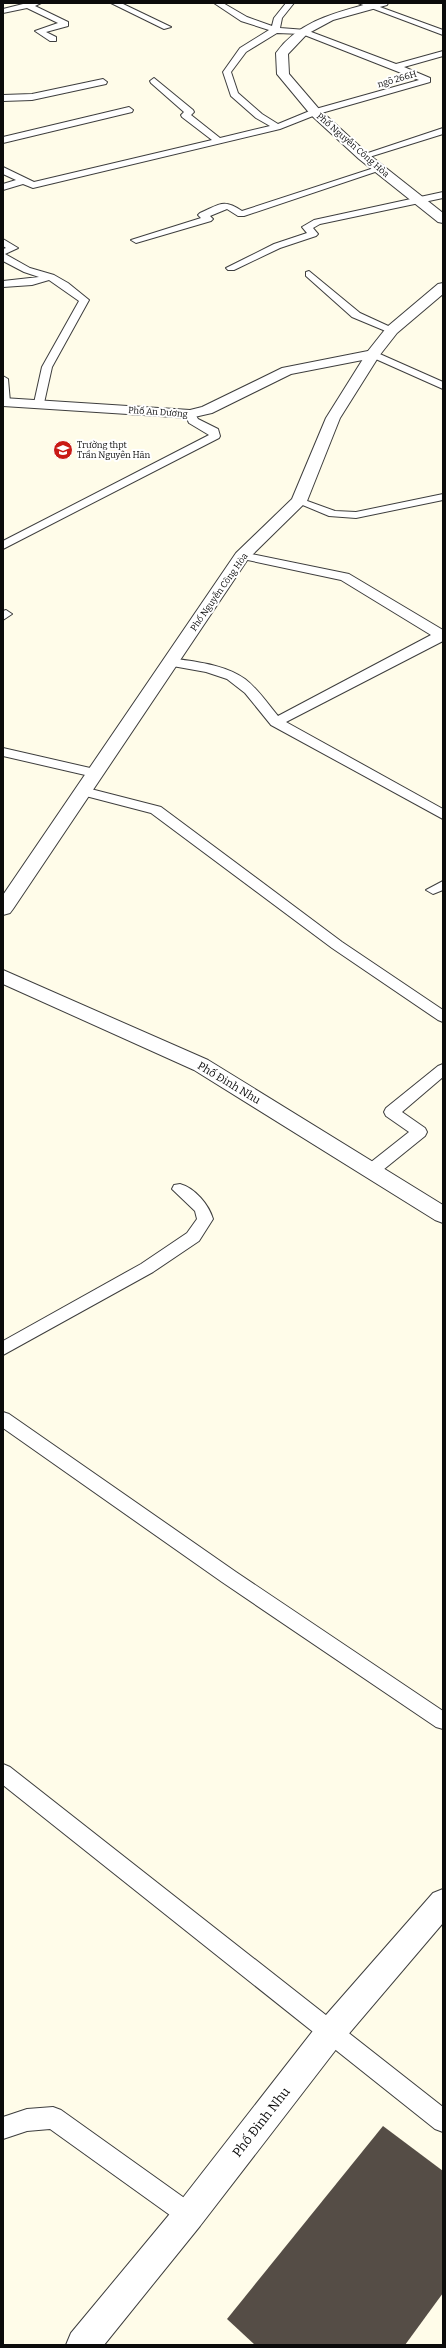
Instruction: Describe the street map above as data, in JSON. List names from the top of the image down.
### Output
{
  "streets": {
    "street": ["Phố Nguyễn Công Hòa", "Phố An Dương", "Phố Đinh Nhu"],
    "lane": ["ngõ 266H"]
  },
  "crossings": [
    ["ngõ 266H", "Phố Nguyễn Công Hòa"],
    ["Phố Nguyễn Công Hòa", "Phố An Dương"]
  ],
  "places": {
    "school or university": ["Trường thpt Trần Nguyên Hãn"]
  }
}
